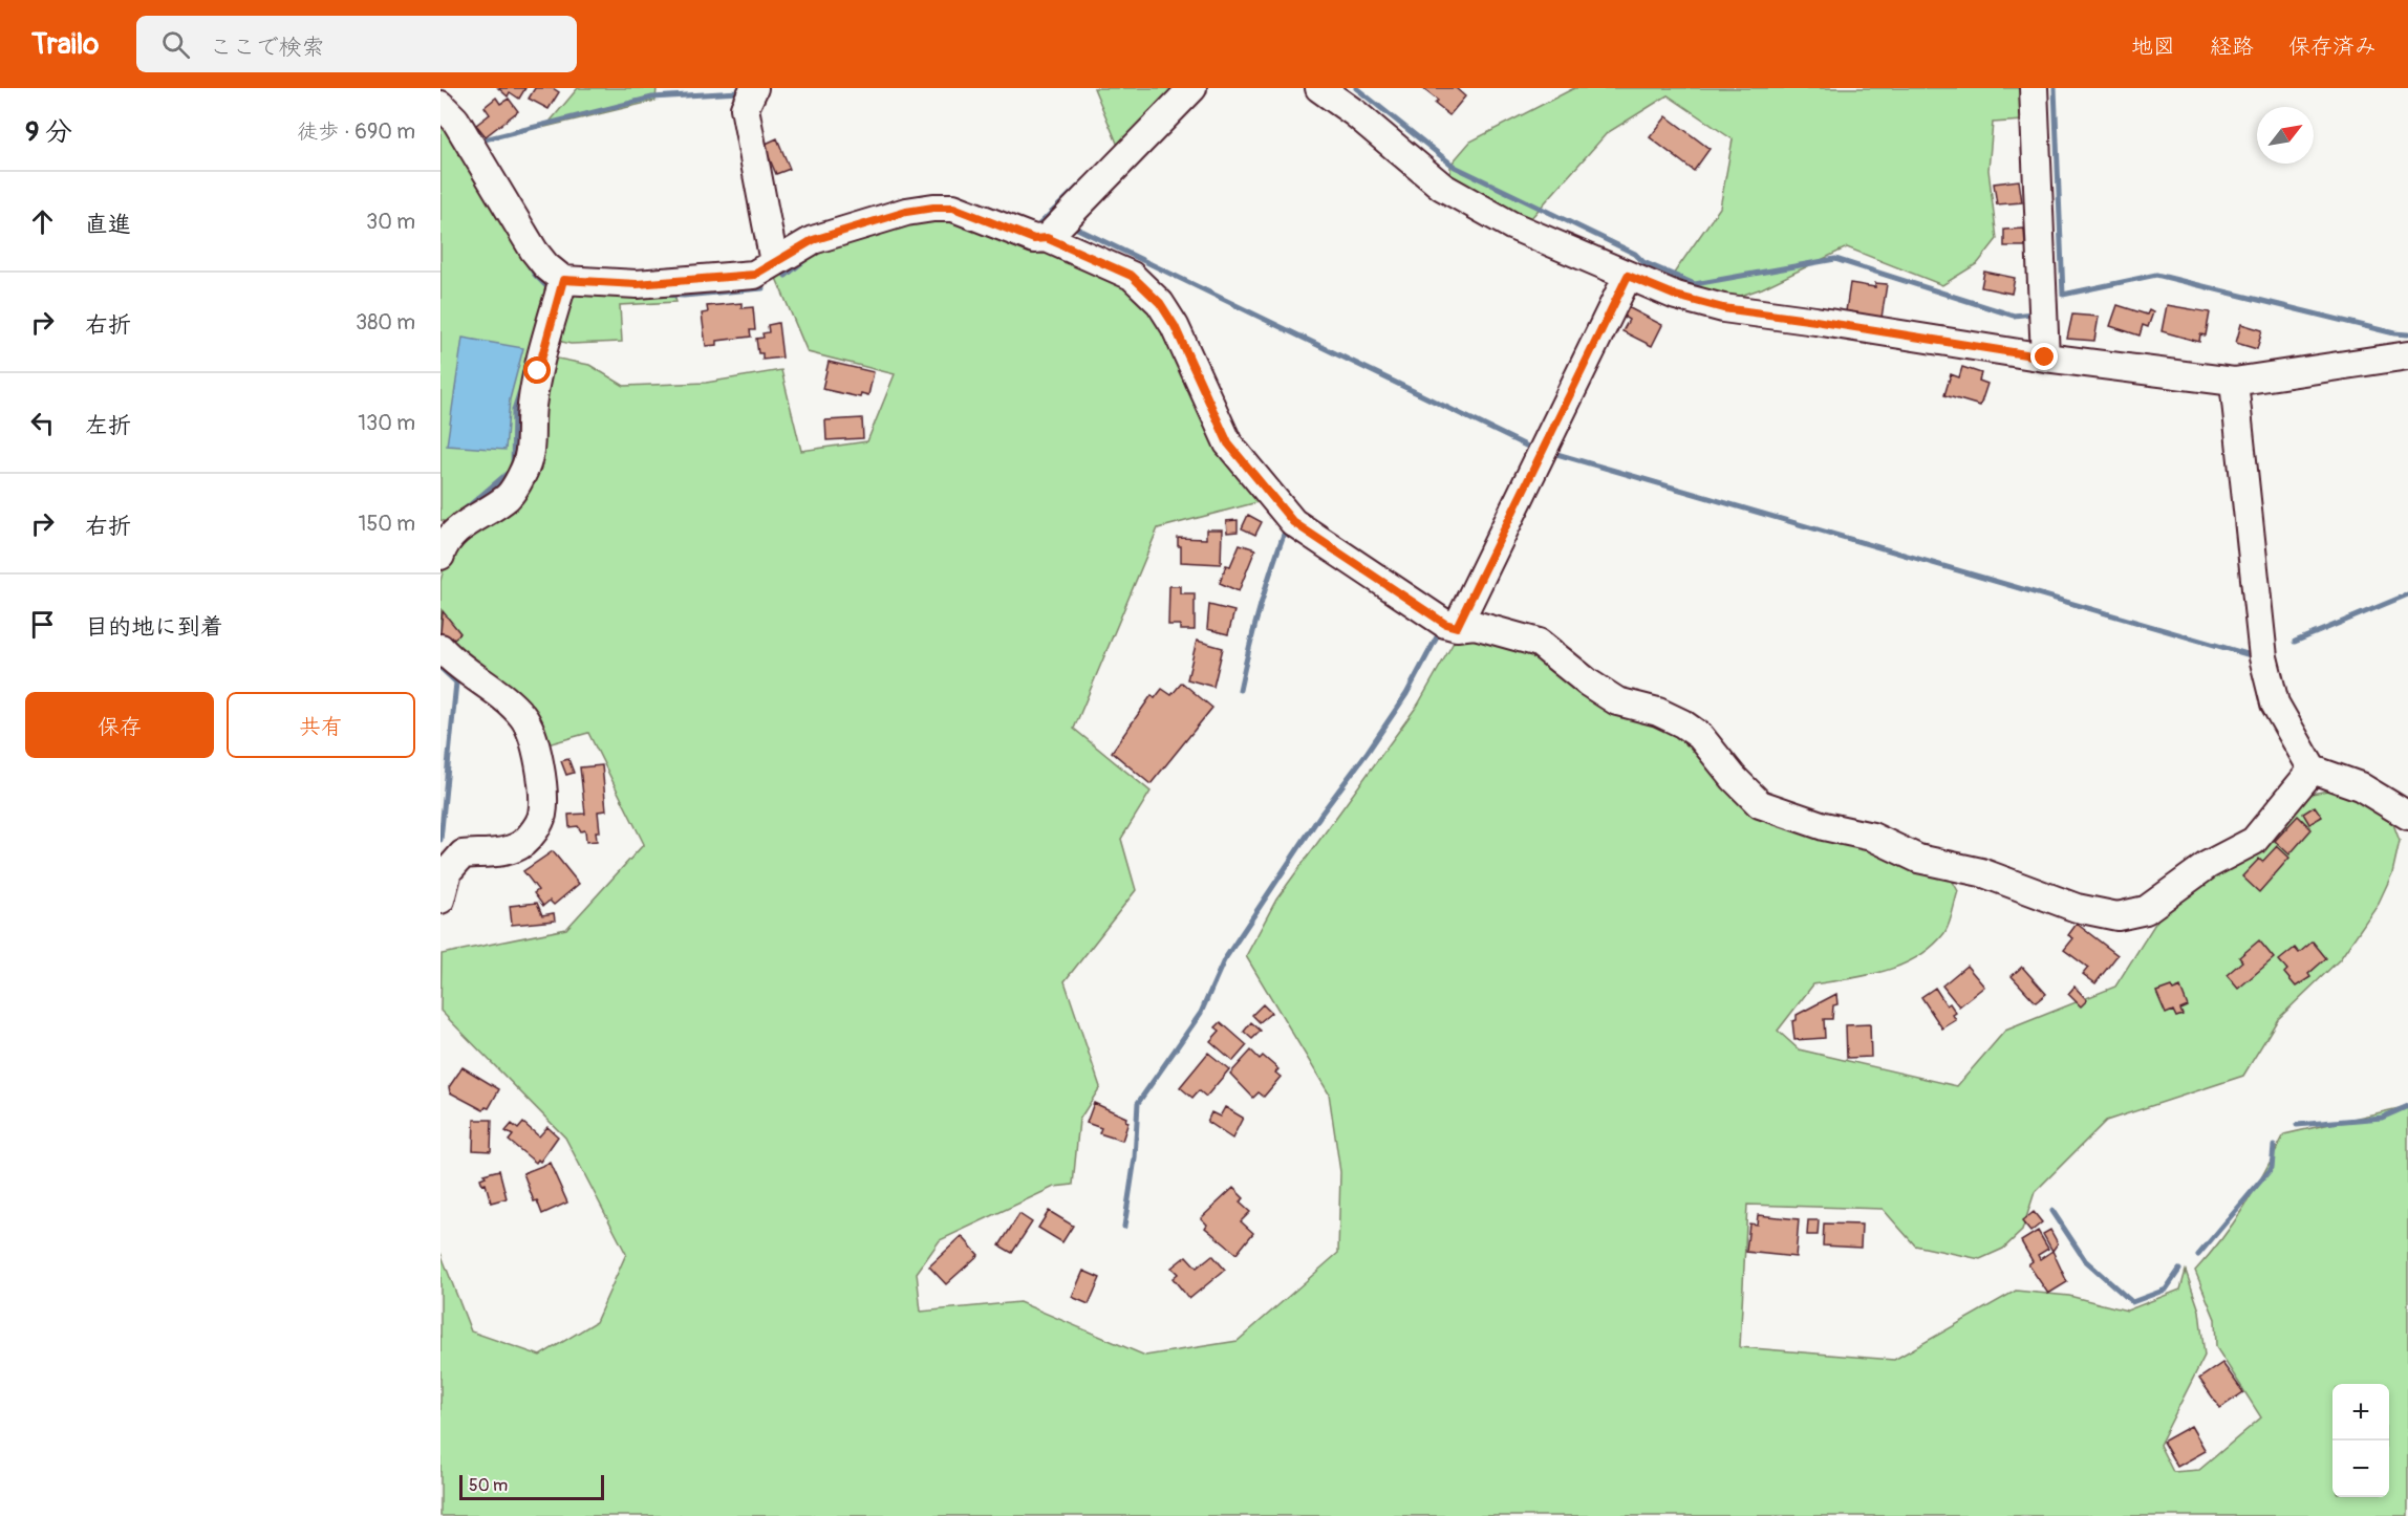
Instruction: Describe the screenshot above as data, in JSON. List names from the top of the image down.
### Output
{
  "scale_bar": "50 m",
  "north": "top right",
  "page": {
    "header": "Trailo",
    "search": "ここで検索",
    "nav": ["地図", "経路", "保存済み"],
    "heading": ["9 分", "徒歩 · 690 m"],
    "list": [
      ["直進", "30 m"],
      ["右折", "380 m"],
      ["左折", "130 m"],
      ["右折", "150 m"],
      "目的地に到着"
    ],
    "buttons": ["保存", "共有"],
    "map_buttons": ["+", "−"],
    "scale": "50 m"
  }
}
